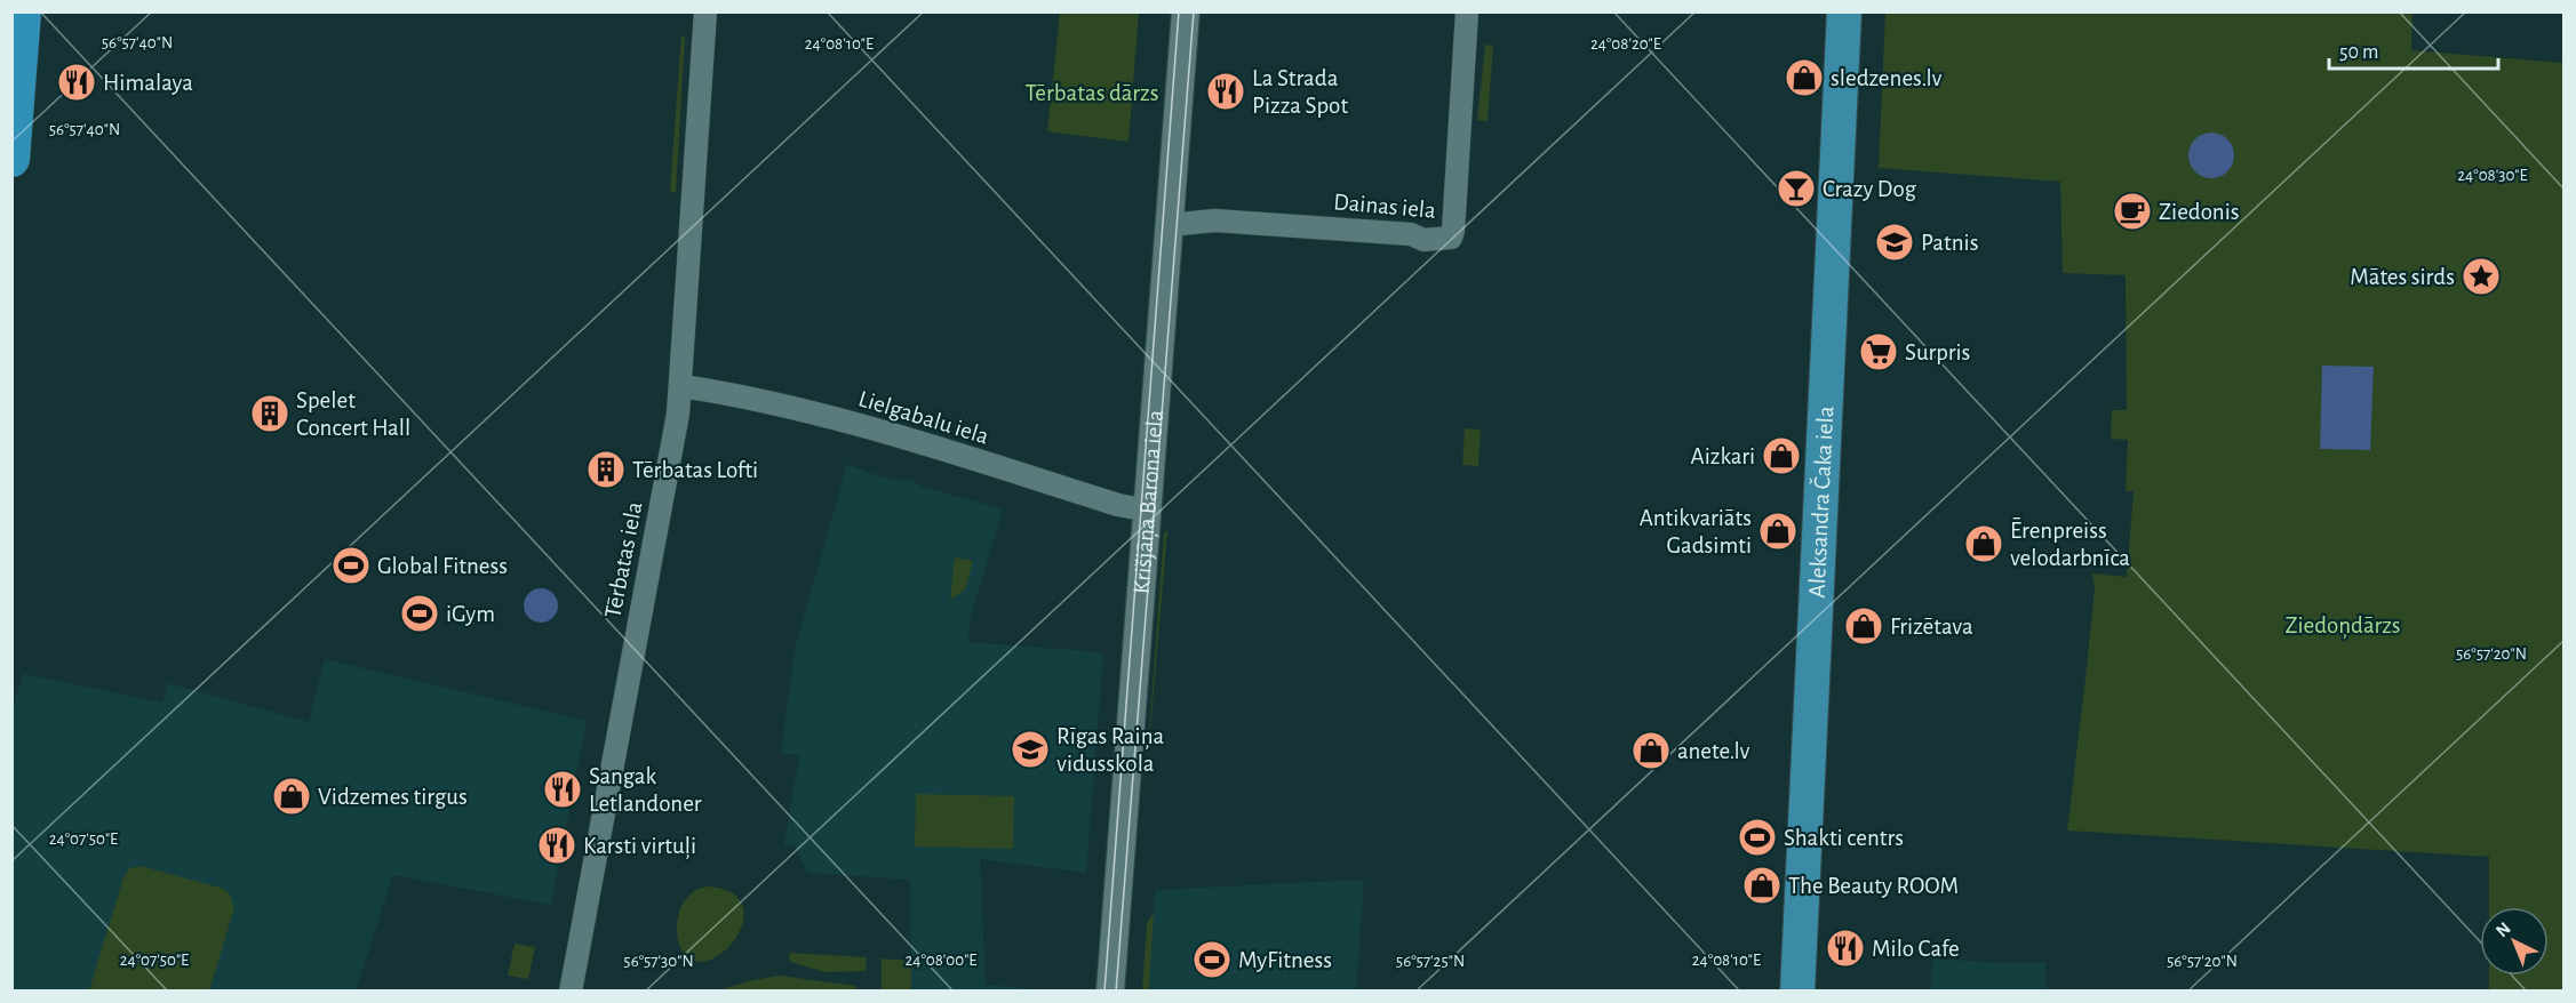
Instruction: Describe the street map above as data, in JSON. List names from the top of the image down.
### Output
{
  "streets": {
    "main road": ["Aleksandra Čaka iela"],
    "street": [
      "Dainas iela",
      "Lielgabalu iela",
      "Krišjāņa Barona iela",
      "Tērbatas iela"
    ]
  },
  "crossings": [
    ["Dainas iela", "Krišjāņa Barona iela"],
    ["Lielgabalu iela", "Krišjāņa Barona iela"],
    ["Lielgabalu iela", "Tērbatas iela"]
  ],
  "parks": ["Tērbatas dārzs", "Ziedoņdārzs"],
  "places": {
    "shop": [
      "sledzenes.lv",
      "Aizkari",
      "Antikvariāts Gadsimti",
      "Ērenpreiss velodarbnīca",
      "Frizētava",
      "anete.lv",
      "Vidzemes tirgus",
      "The Beauty ROOM"
    ],
    "restaurant": [
      "Himalaya",
      "La Strada Pizza Spot",
      "Sangak Letlandoner",
      "Karsti virtuļi",
      "Milo Cafe"
    ],
    "bar": ["Crazy Dog"],
    "cafe": ["Ziedonis"],
    "school or university": ["Patnis", "Rīgas Raiņa vidusskola"],
    "place": ["Mātes sirds"],
    "supermarket": ["Surpris"],
    "building": ["Spelet Concert Hall", "Tērbatas Lofti"],
    "sports": [
      "Global Fitness",
      "iGym",
      "Shakti centrs",
      "MyFitness"
    ]
  },
  "scale_bar": "50 m",
  "north": "top left",
  "coordinates": [
    "56°57'40\"N",
    "24°08'10\"E",
    "24°08'20\"E",
    "24°08'30\"E",
    "56°57'20\"N",
    "24°07'50\"E",
    "24°08'00\"E",
    "56°57'30\"N",
    "56°57'25\"N"
  ]
}
